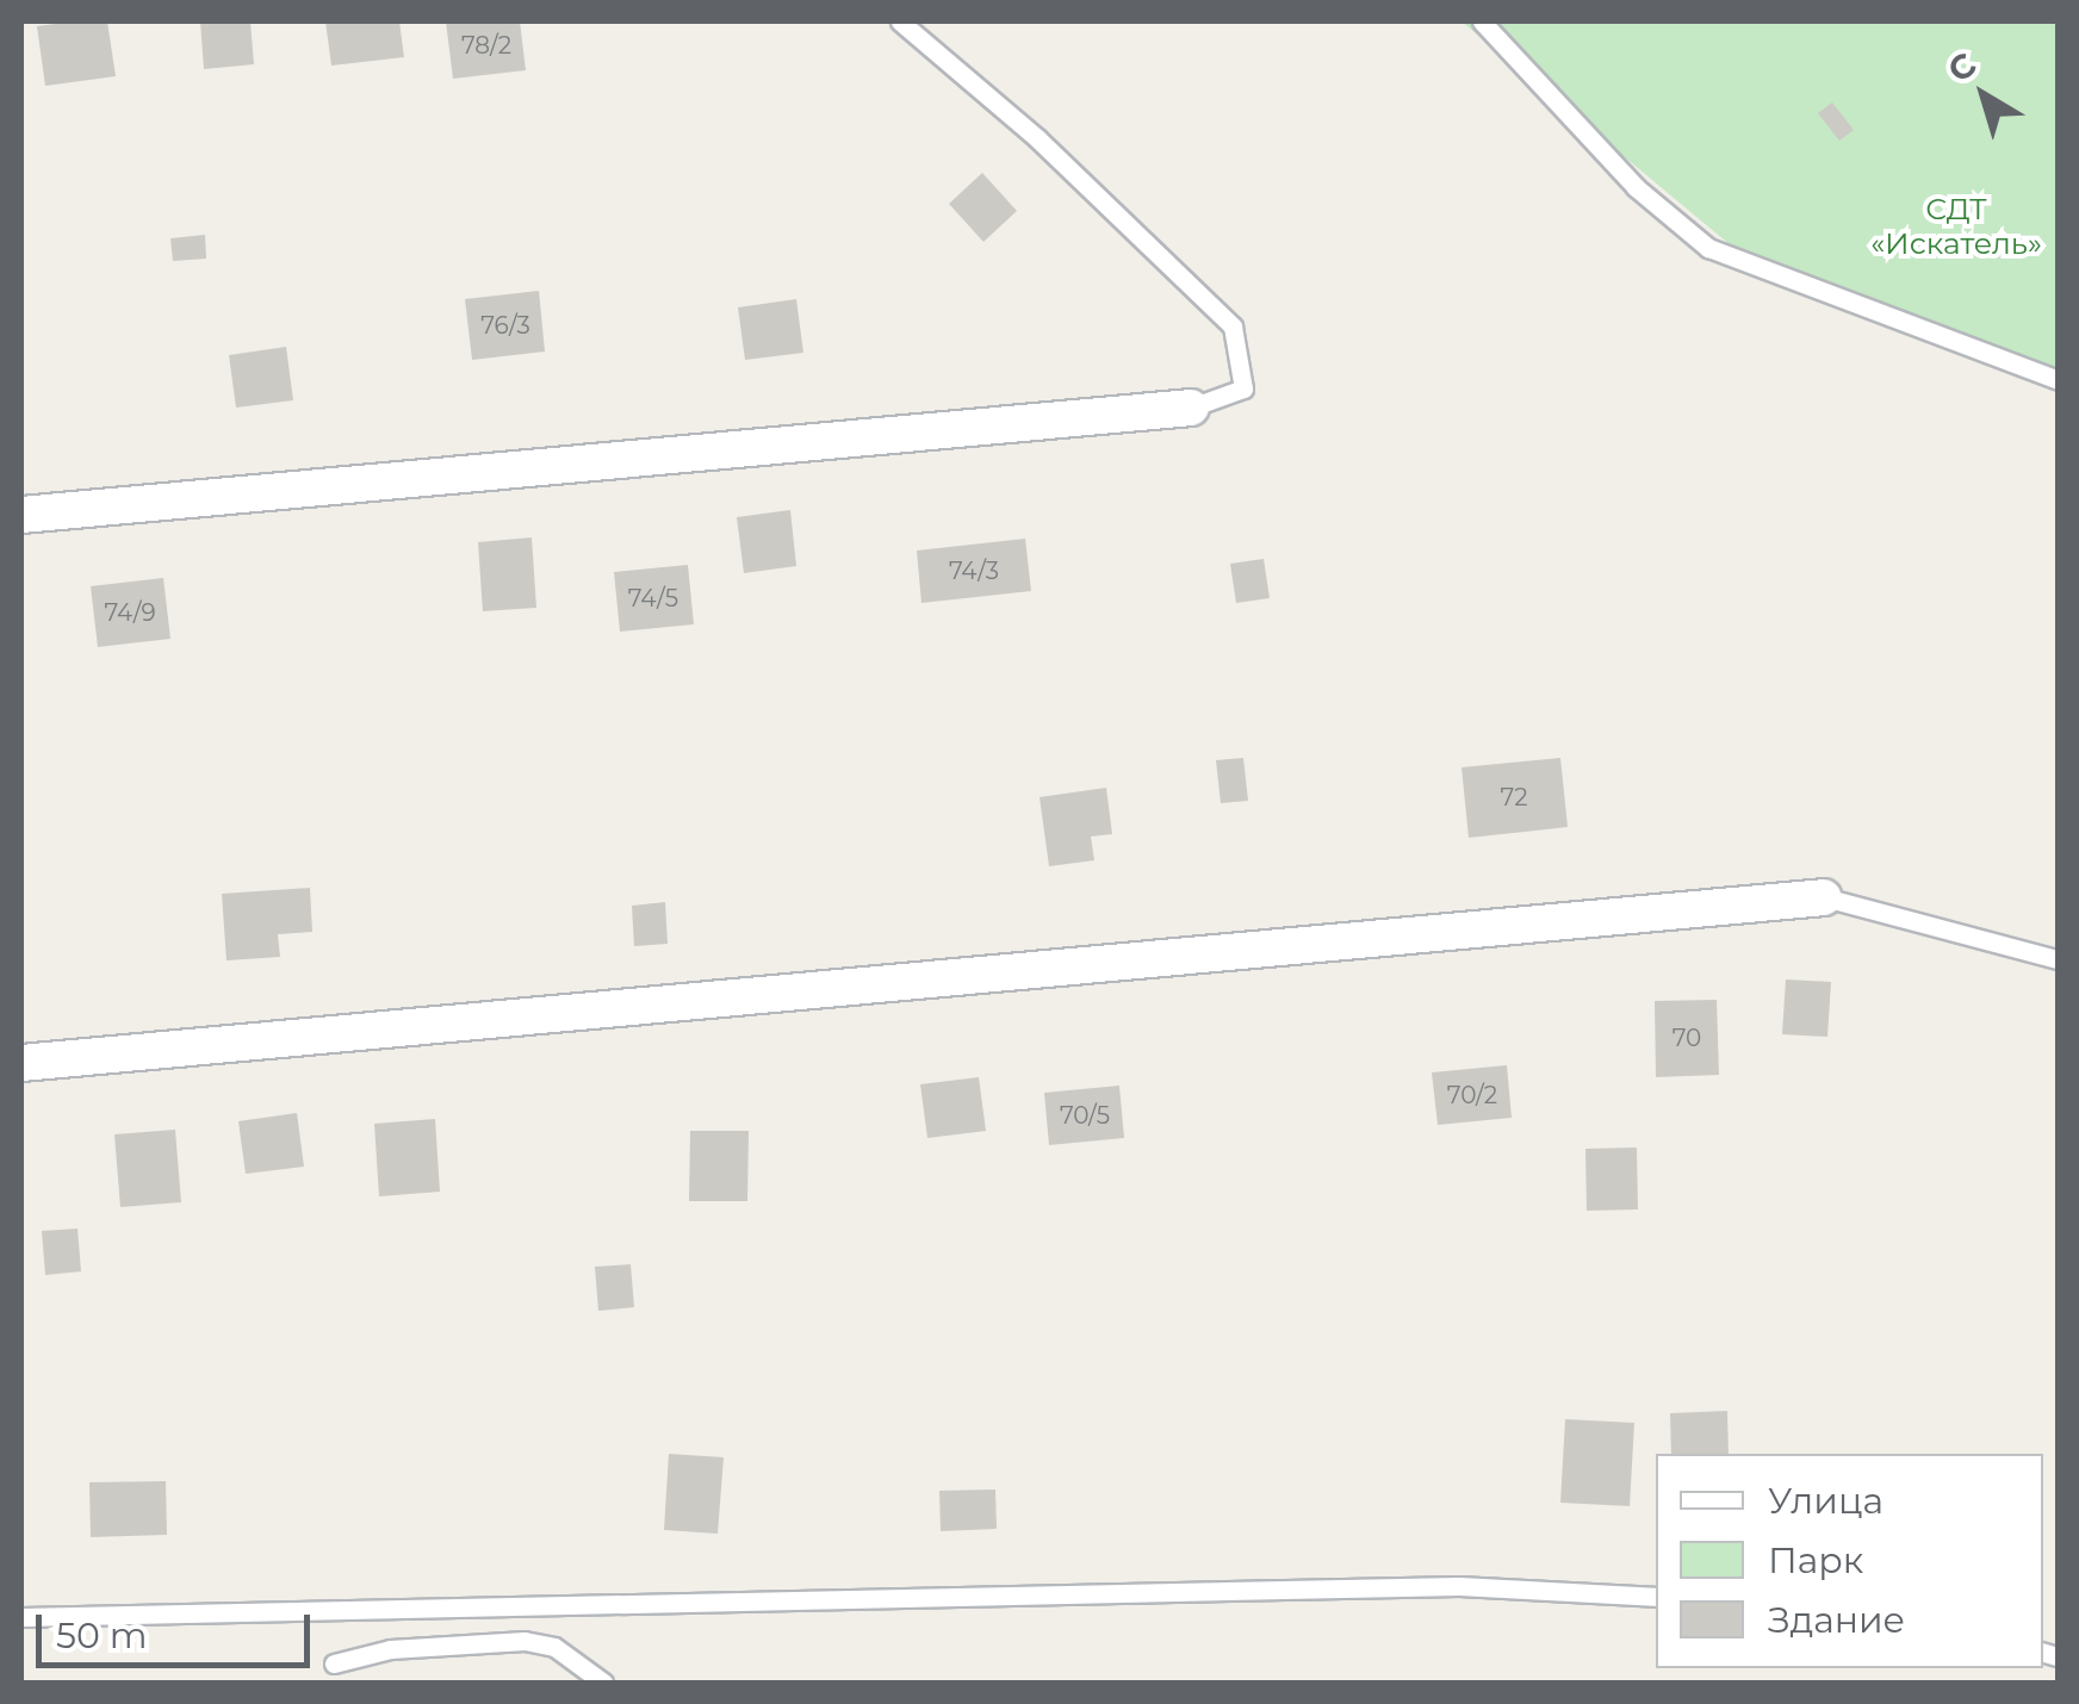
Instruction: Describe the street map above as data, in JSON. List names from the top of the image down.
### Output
{
  "parks": ["СДТ «Искатель»"],
  "house_numbers": [
    "78/2",
    "76/3",
    "74/3",
    "74/5",
    "74/9",
    "72",
    "70",
    "70/2",
    "70/5"
  ],
  "legend": ["Улица", "Парк", "Здание"],
  "scale_bar": "50 m",
  "north": "top left"
}
